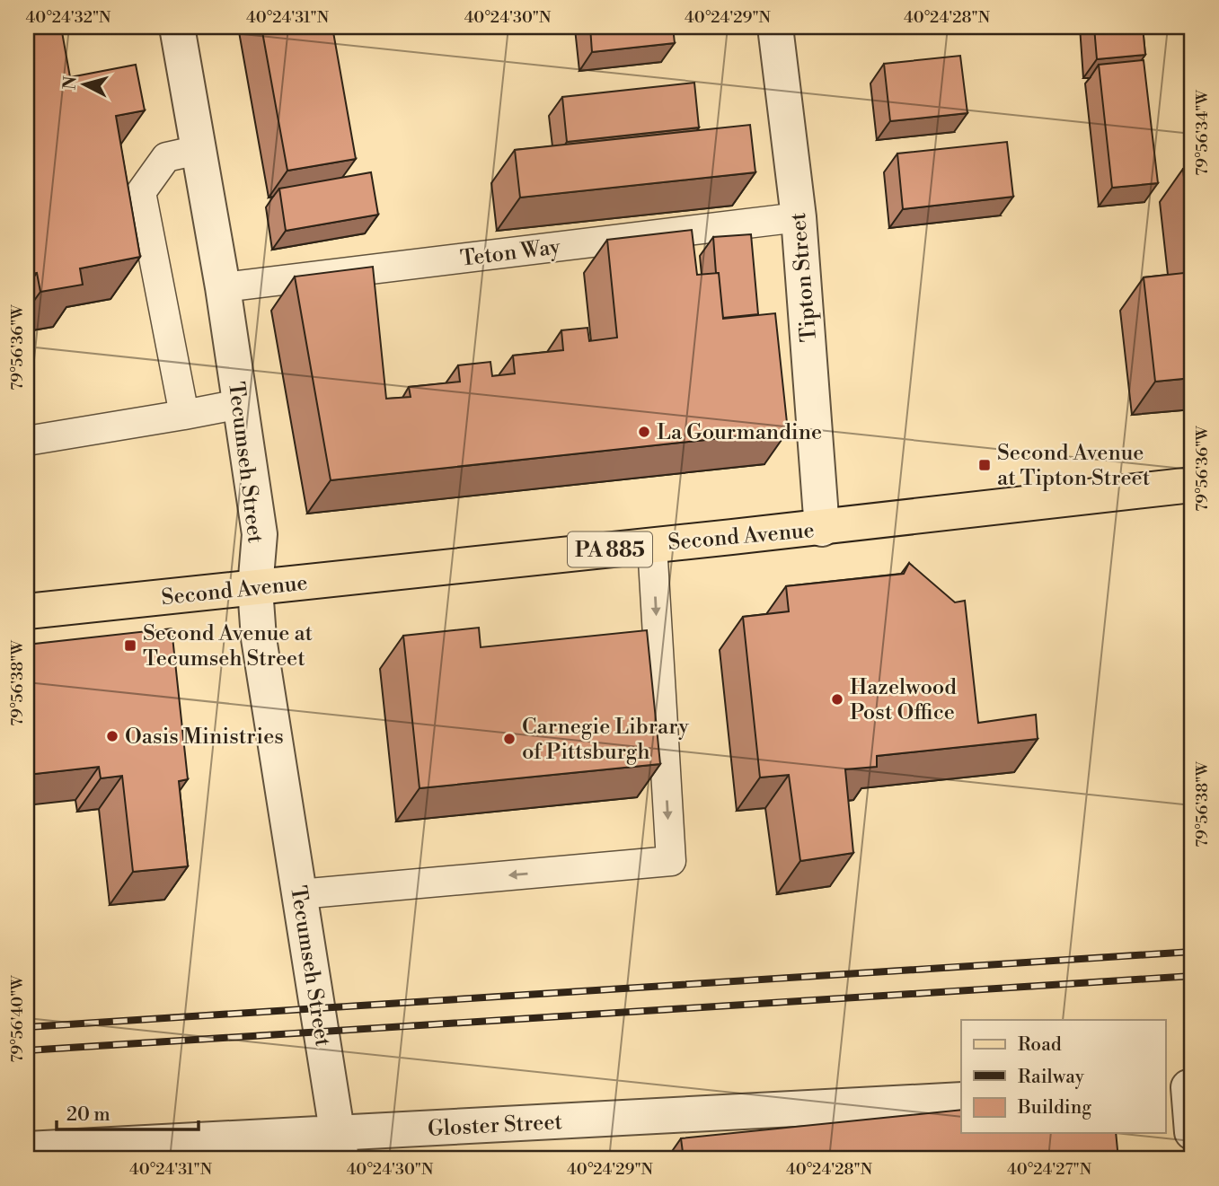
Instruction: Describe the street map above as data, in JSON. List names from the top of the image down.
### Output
{
  "streets": {
    "main road": ["Second Avenue", "PA 885"],
    "street": ["Tipton Street", "Tecumseh Street", "Gloster Street"],
    "lane": ["Teton Way"]
  },
  "crossings": [
    ["Teton Way", "Tipton Street"],
    ["Teton Way", "Tecumseh Street"],
    ["Tipton Street", "Second Avenue"],
    ["Tecumseh Street", "Second Avenue"],
    ["Tecumseh Street", "Gloster Street"]
  ],
  "places": {
    "other": [
      "La Gourmandine",
      "Hazelwood Post Office",
      "Oasis Ministries",
      "Carnegie Library of Pittsburgh"
    ],
    "transit": ["Second Avenue at Tipton Street", "Second Avenue at Tecumseh Street"]
  },
  "legend": ["Road", "Railway", "Building"],
  "scale_bar": "20 m",
  "north": "left",
  "coordinates": [
    "40°24'32\"N",
    "40°24'31\"N",
    "40°24'30\"N",
    "40°24'29\"N",
    "40°24'28\"N",
    "79°56'34\"W",
    "79°56'36\"W",
    "79°56'38\"W",
    "79°56'40\"W",
    "40°24'27\"N"
  ]
}
